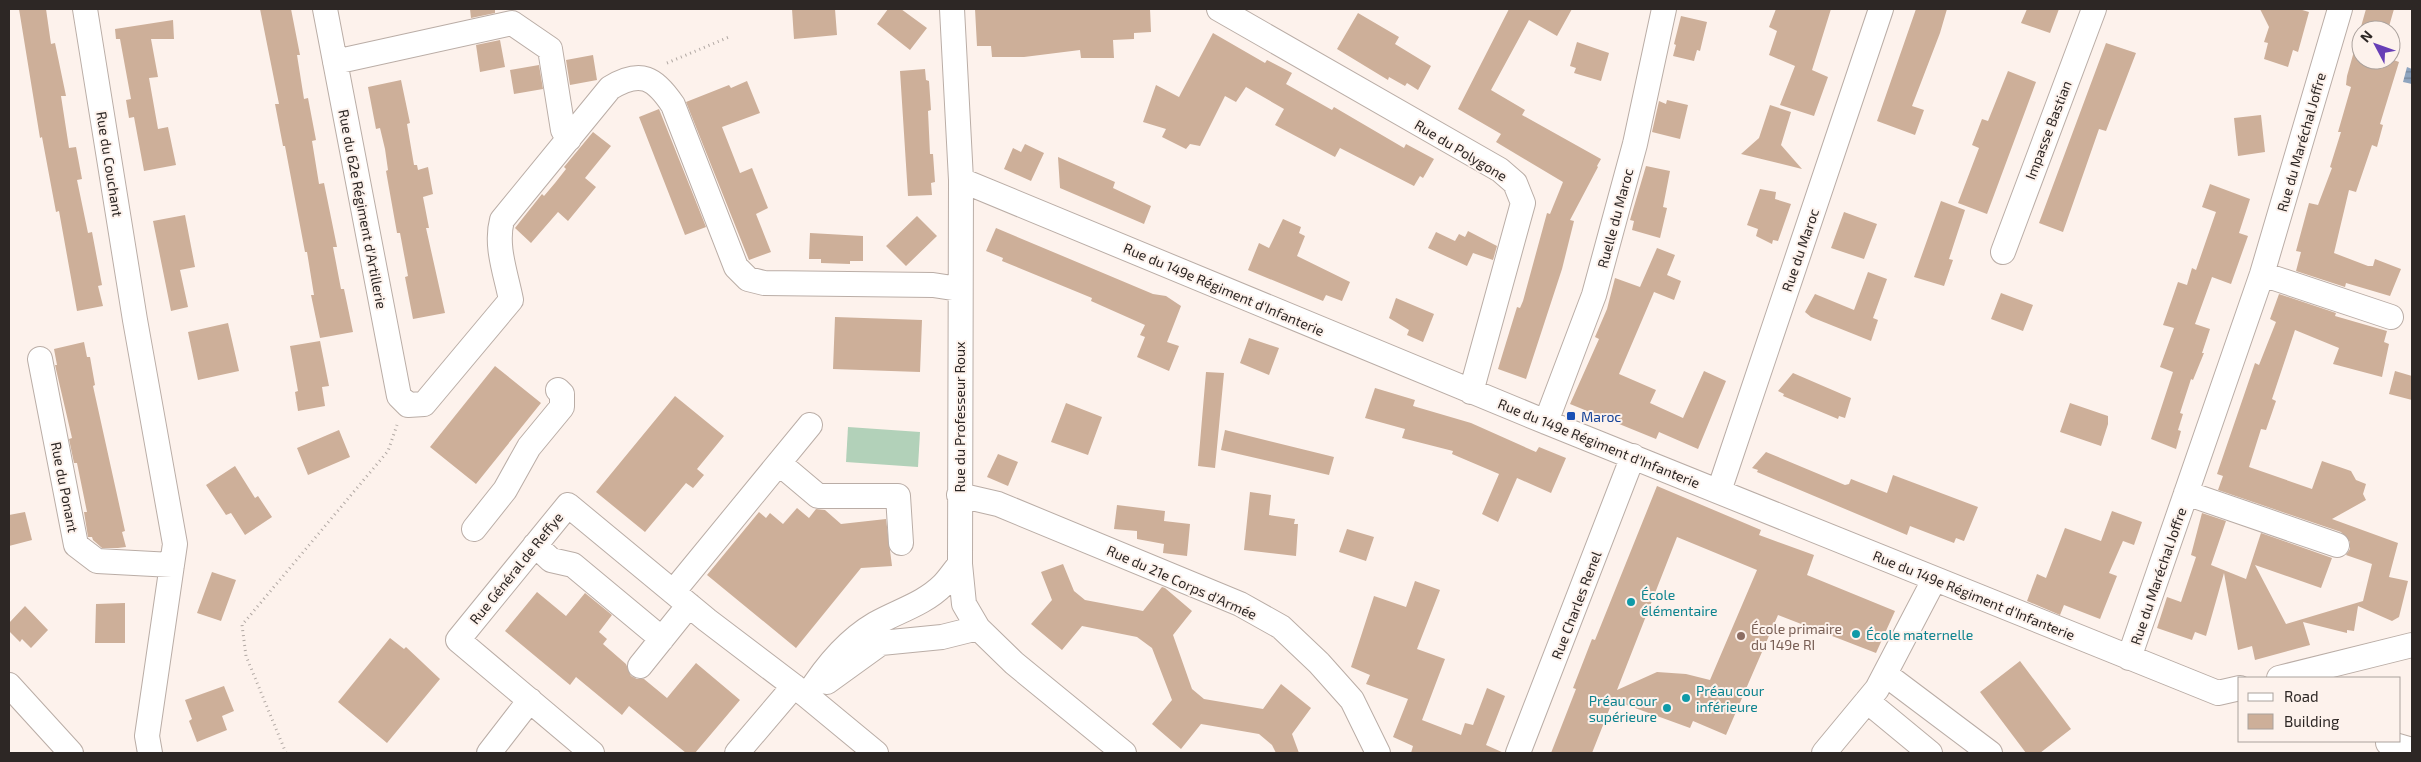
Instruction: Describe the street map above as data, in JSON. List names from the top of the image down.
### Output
{
  "streets": {
    "street": [
      "Impasse Bastian",
      "Rue du Maréchal Joffre",
      "Rue du Polygone",
      "Rue du Couchant",
      "Rue du 62e Régiment d'Artillerie",
      "Ruelle du Maroc",
      "Rue du Maroc",
      "Rue du 149e Régiment d'Infanterie",
      "Rue du Professeur Roux",
      "Rue du Ponant",
      "Rue Général de Reffye",
      "Rue du 21e Corps d'Armée",
      "Rue Charles Renel"
    ]
  },
  "crossings": [
    ["Rue du Maréchal Joffre", "Rue du 149e Régiment d'Infanterie"],
    ["Rue du Polygone", "Rue du 149e Régiment d'Infanterie"],
    ["Rue du Couchant", "Rue du Ponant"],
    ["Ruelle du Maroc", "Rue du 149e Régiment d'Infanterie"],
    ["Rue du Maroc", "Rue du 149e Régiment d'Infanterie"],
    ["Rue du 149e Régiment d'Infanterie", "Rue du Professeur Roux"],
    ["Rue du 149e Régiment d'Infanterie", "Rue Charles Renel"],
    ["Rue du Professeur Roux", "Rue du 21e Corps d'Armée"]
  ],
  "places": {
    "transit": ["Maroc"],
    "other": [
      "École élémentaire",
      "École maternelle",
      "École primaire du 149e RI",
      "Préau cour inférieure",
      "Préau cour supérieure"
    ]
  },
  "legend": ["Road", "Building"],
  "north": "top left"
}
